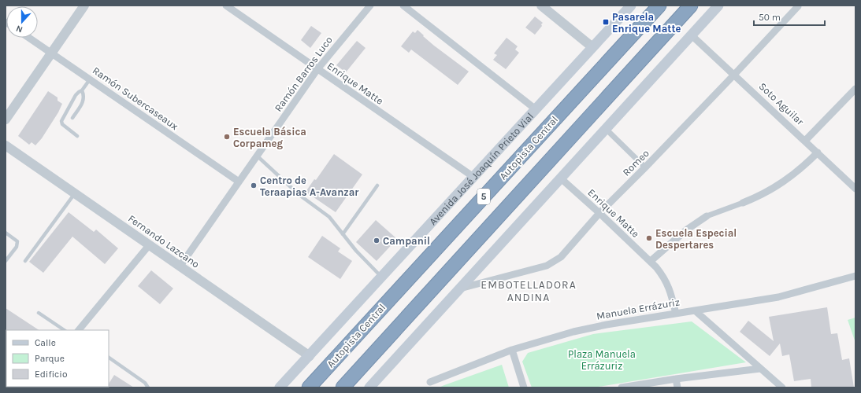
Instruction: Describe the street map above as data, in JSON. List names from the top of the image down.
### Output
{
  "streets": {
    "highway": ["Autopista Central", "5"],
    "main road": ["Avenida José Joaquín Prieto Vial"],
    "street": [
      "Ramón Barros Luco",
      "Enrique Matte",
      "Ramón Subercaseaux",
      "Soto Aguilar",
      "Romeo",
      "Fernando Lazcano",
      "Manuela Errázuriz"
    ]
  },
  "crossings": [
    ["Ramón Barros Luco", "Enrique Matte"],
    ["Ramón Barros Luco", "Ramón Subercaseaux"],
    ["Ramón Barros Luco", "Fernando Lazcano"],
    ["Enrique Matte", "Romeo"],
    ["Enrique Matte", "Avenida José Joaquín Prieto Vial"],
    ["Enrique Matte", "Manuela Errázuriz"],
    ["Soto Aguilar", "Romeo"],
    ["Avenida José Joaquín Prieto Vial", "Fernando Lazcano"]
  ],
  "districts": ["EMBOTELLADORA ANDINA"],
  "parks": ["Plaza Manuela Errázuriz"],
  "places": {
    "transit": ["Pasarela Enrique Matte"],
    "other": [
      "Escuela Básica Corpameg",
      "Centro de Teraapias A-Avanzar",
      "Escuela Especial Despertares",
      "Campanil"
    ]
  },
  "legend": ["Calle", "Parque", "Edificio"],
  "scale_bar": "50 m",
  "north": "bottom"
}
